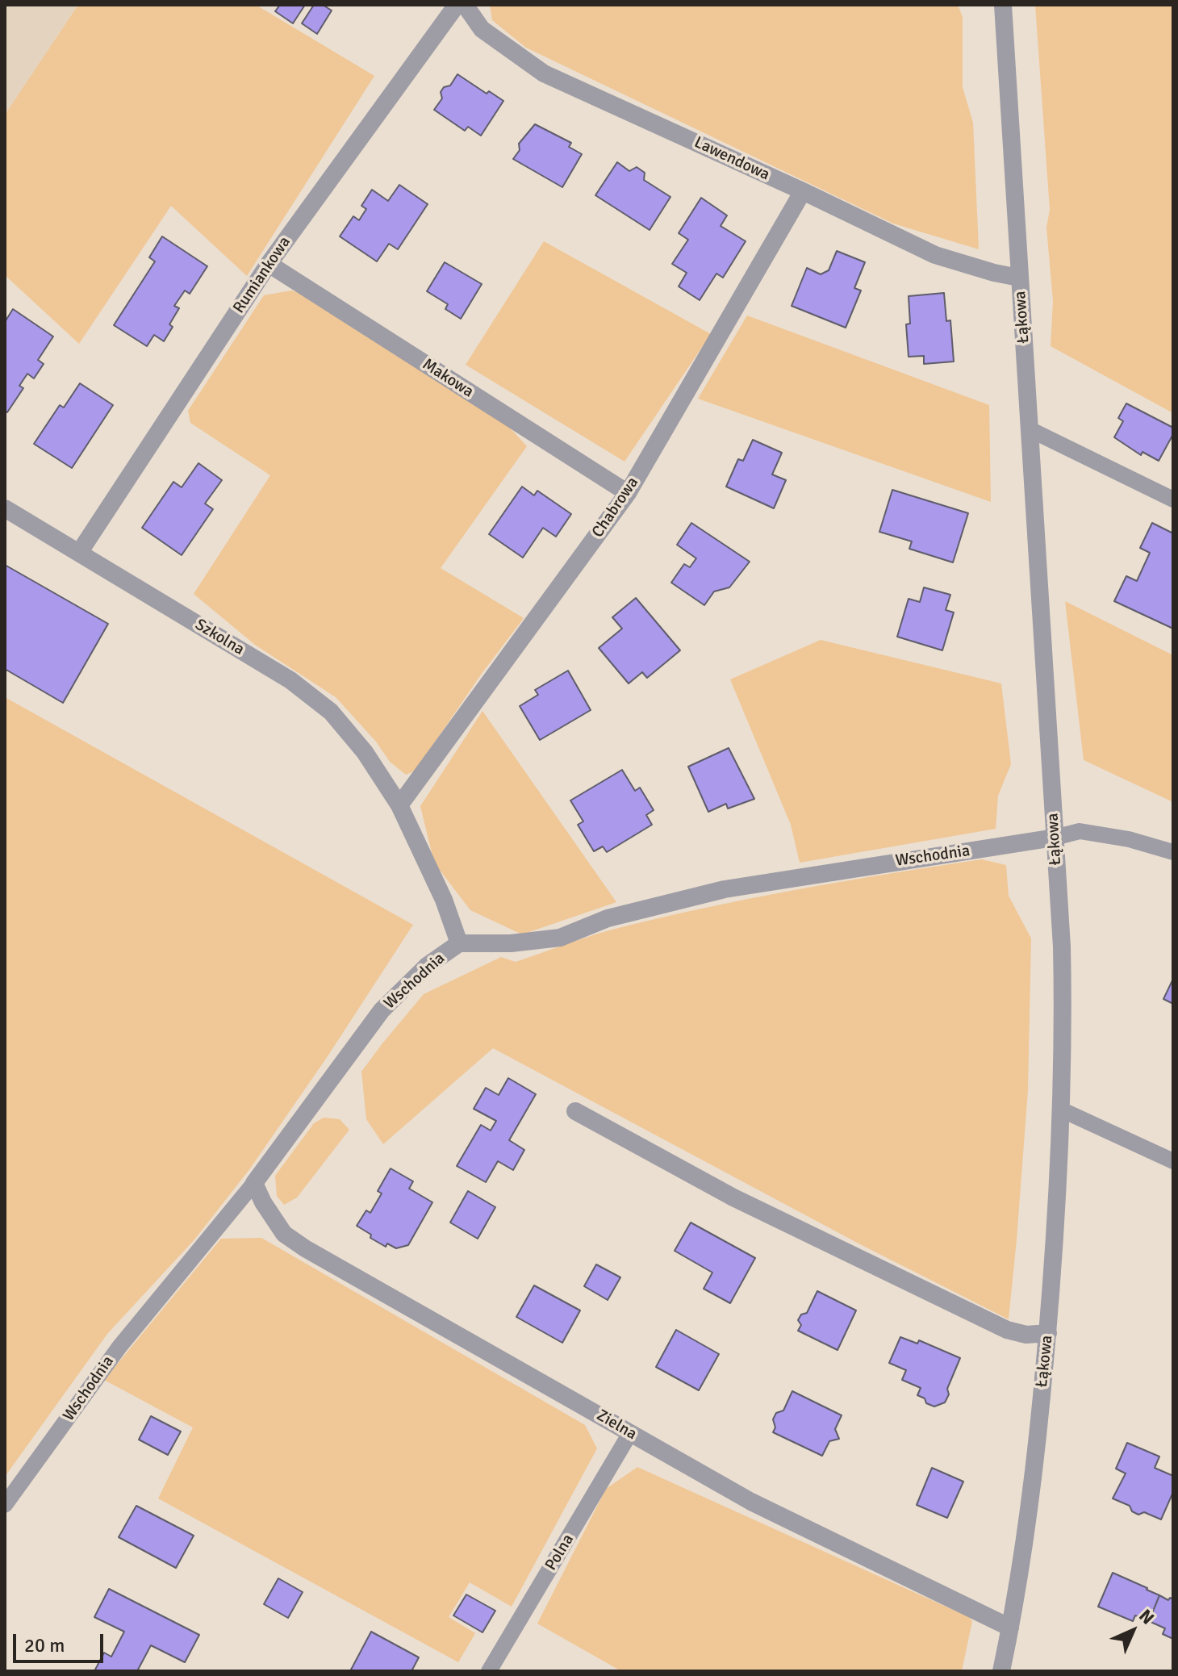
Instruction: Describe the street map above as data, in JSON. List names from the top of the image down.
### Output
{
  "streets": {
    "street": [
      "Lawendowa",
      "Rumiankowa",
      "Łąkowa",
      "Makowa",
      "Chabrowa",
      "Szkolna",
      "Wschodnia",
      "Zielna"
    ],
    "lane": ["Polna"]
  },
  "crossings": [
    ["Lawendowa", "Łąkowa"],
    ["Lawendowa", "Chabrowa"],
    ["Rumiankowa", "Makowa"],
    ["Rumiankowa", "Szkolna"],
    ["Łąkowa", "Wschodnia"],
    ["Łąkowa", "Zielna"],
    ["Makowa", "Chabrowa"],
    ["Chabrowa", "Szkolna"],
    ["Szkolna", "Wschodnia"],
    ["Wschodnia", "Zielna"],
    ["Zielna", "Polna"]
  ],
  "scale_bar": "20 m",
  "north": "top right"
}
